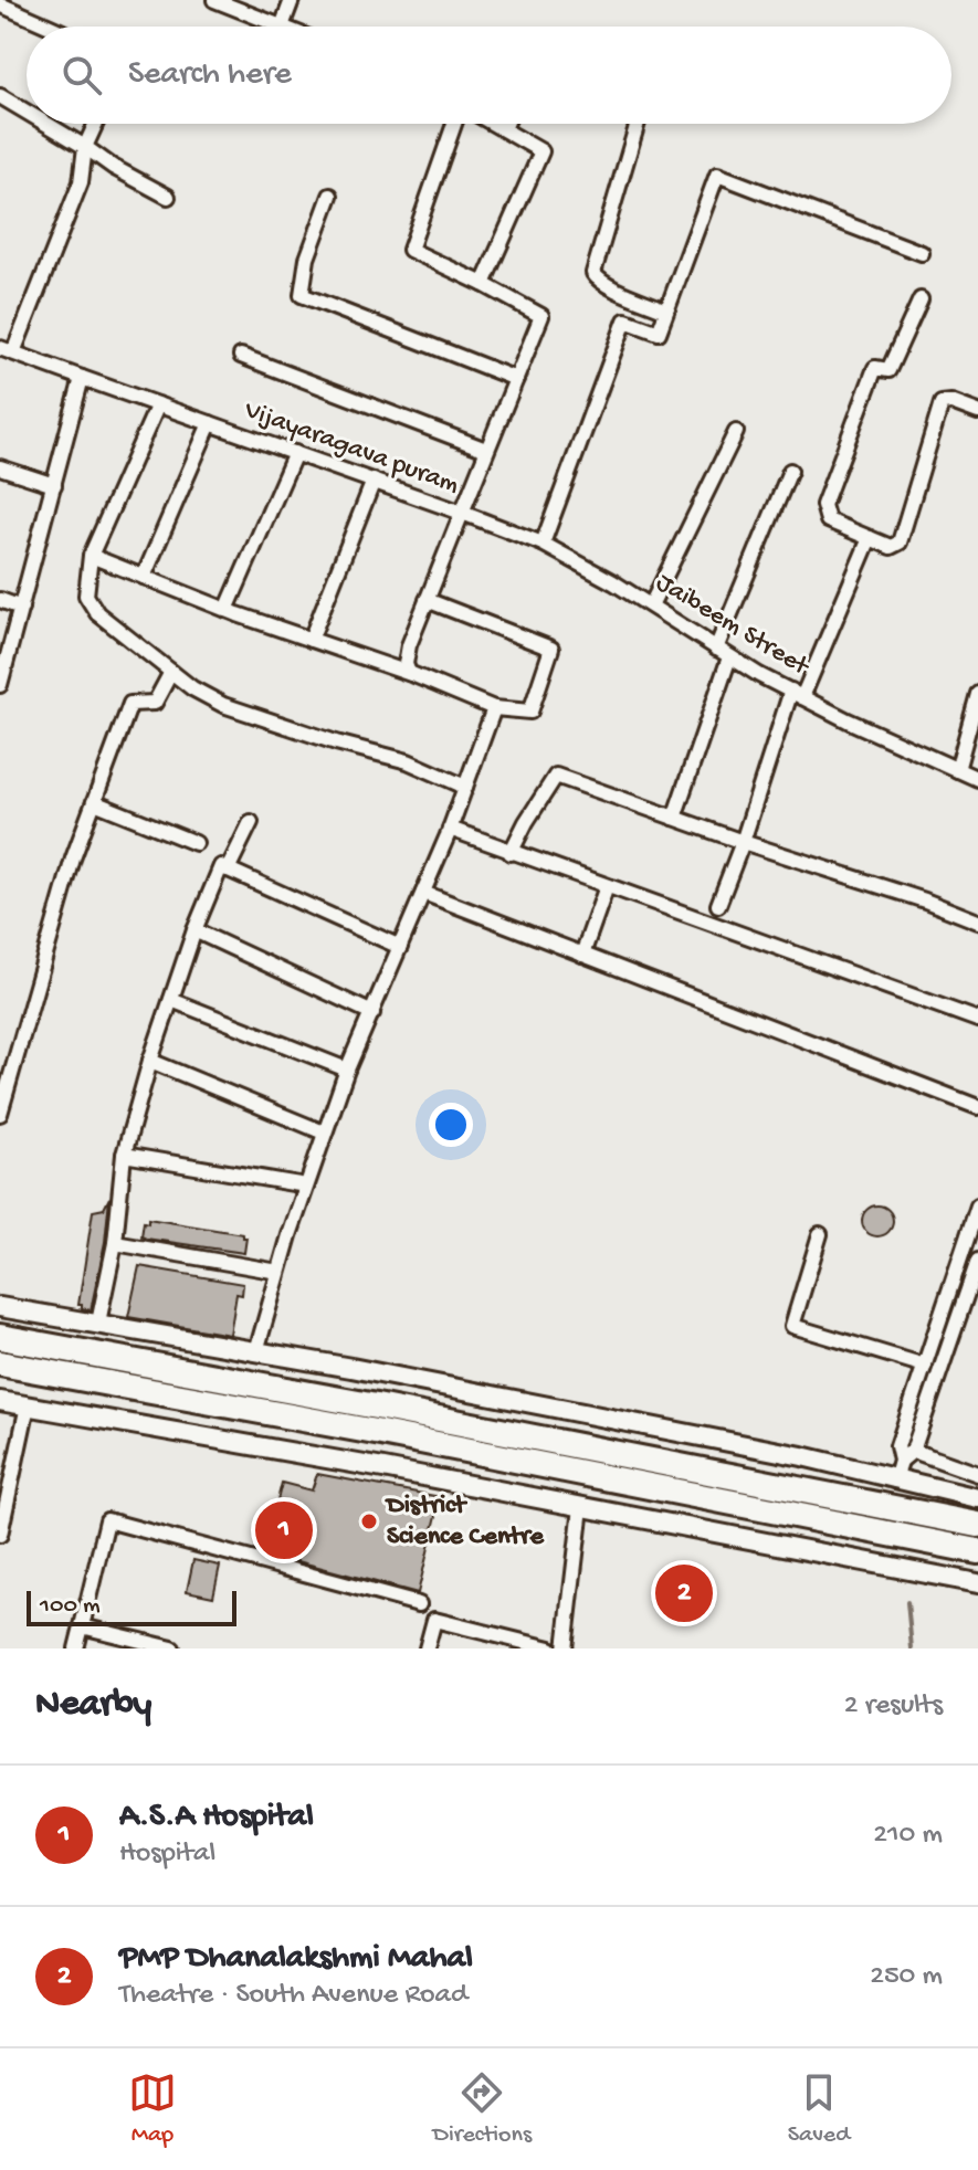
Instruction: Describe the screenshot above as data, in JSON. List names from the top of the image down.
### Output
{
  "streets": {
    "street": ["Vijayaragava puram", "Jaibeem Street"]
  },
  "crossings": [
    ["Vijayaragava puram", "Jaibeem Street"]
  ],
  "places": ["District Science Centre"],
  "scale_bar": "100 m",
  "page": {
    "search": "Search here",
    "pins": ["1", "2"],
    "scale": "100 m",
    "heading": ["Nearby", "2 results"],
    "list": [
      {
        "mark": "1",
        "name": "A.S.A Hospital",
        "note": "Hospital",
        "value": "210 m"
      },
      {
        "mark": "2",
        "name": "PMP Dhanalakshmi Mahal",
        "note": "Theatre · South Avenue Road",
        "value": "250 m"
      }
    ],
    "nav": ["Map", "Directions", "Saved"]
  }
}
